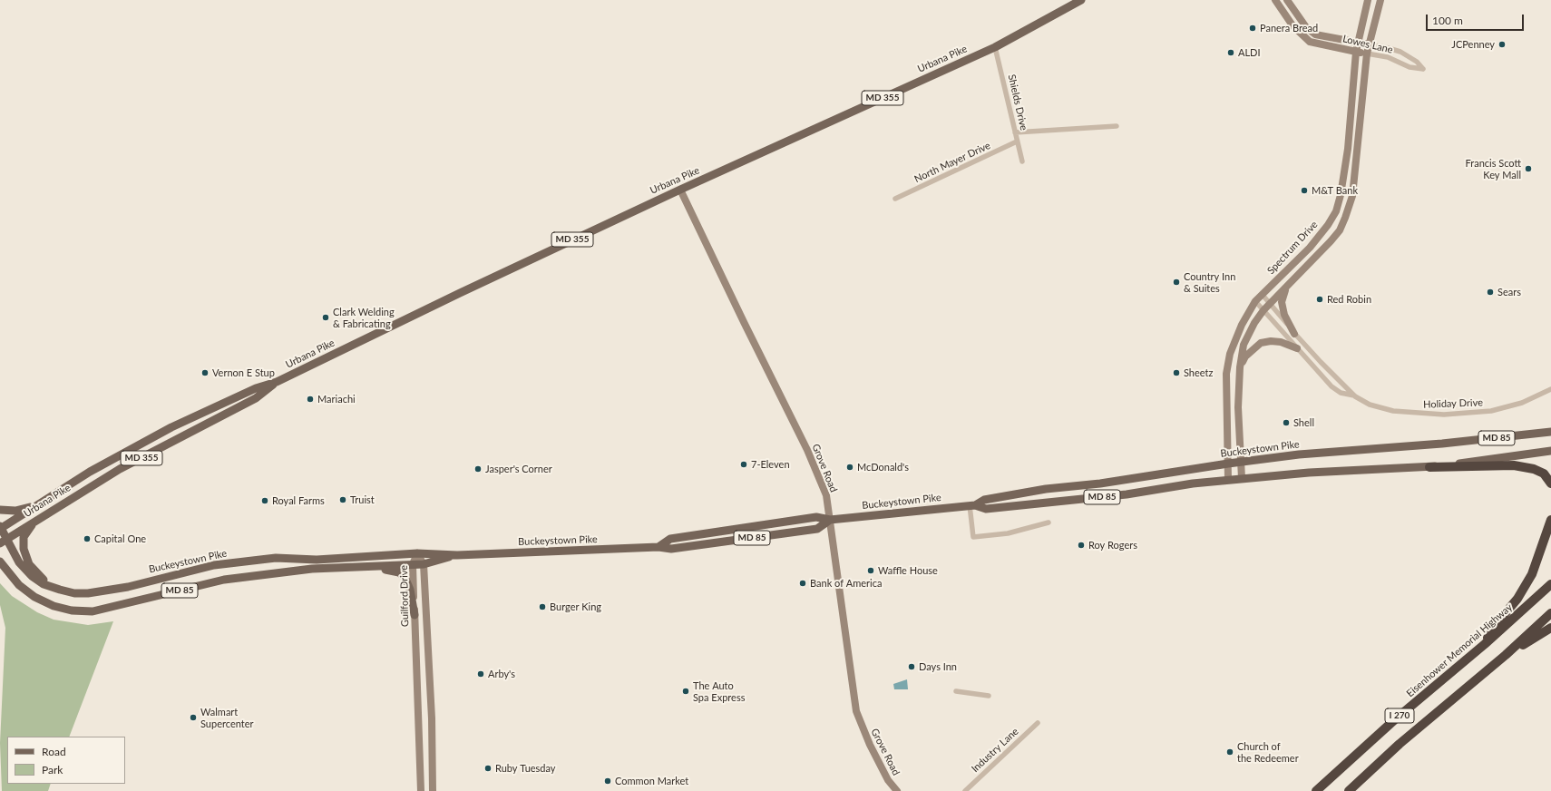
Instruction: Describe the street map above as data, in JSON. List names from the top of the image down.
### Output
{
  "streets": {
    "highway": ["Eisenhower Memorial Highway", "I 270"],
    "main road": [
      "Lowes Lane",
      "Urbana Pike",
      "MD 355",
      "Spectrum Drive",
      "MD 85",
      "Buckeystown Pike",
      "Grove Road",
      "Guilford Drive"
    ],
    "street": [
      "Shields Drive",
      "North Mayer Drive",
      "Holiday Drive",
      "Industry Lane"
    ]
  },
  "crossings": [
    ["Lowes Lane", "Spectrum Drive"],
    ["Urbana Pike", "Shields Drive"],
    ["Urbana Pike", "Buckeystown Pike"],
    ["Urbana Pike", "Grove Road"],
    ["Shields Drive", "North Mayer Drive"],
    ["Spectrum Drive", "Holiday Drive"],
    ["Spectrum Drive", "Buckeystown Pike"],
    ["Buckeystown Pike", "Grove Road"],
    ["Buckeystown Pike", "Guilford Drive"]
  ],
  "places": [
    "Panera Bread",
    "JCPenney",
    "ALDI",
    "Francis Scott Key Mall",
    "M&T Bank",
    "Country Inn & Suites",
    "Sears",
    "Red Robin",
    "Clark Welding & Fabricating",
    "Vernon E Stup",
    "Sheetz",
    "Mariachi",
    "Shell",
    "7-Eleven",
    "McDonald's",
    "Jasper's Corner",
    "Truist",
    "Royal Farms",
    "Capital One",
    "Roy Rogers",
    "Waffle House",
    "Bank of America",
    "Burger King",
    "Days Inn",
    "Arby's",
    "The Auto Spa Express",
    "Walmart Supercenter",
    "Church of the Redeemer",
    "Ruby Tuesday",
    "Common Market"
  ],
  "legend": ["Road", "Park"],
  "scale_bar": "100 m"
}
